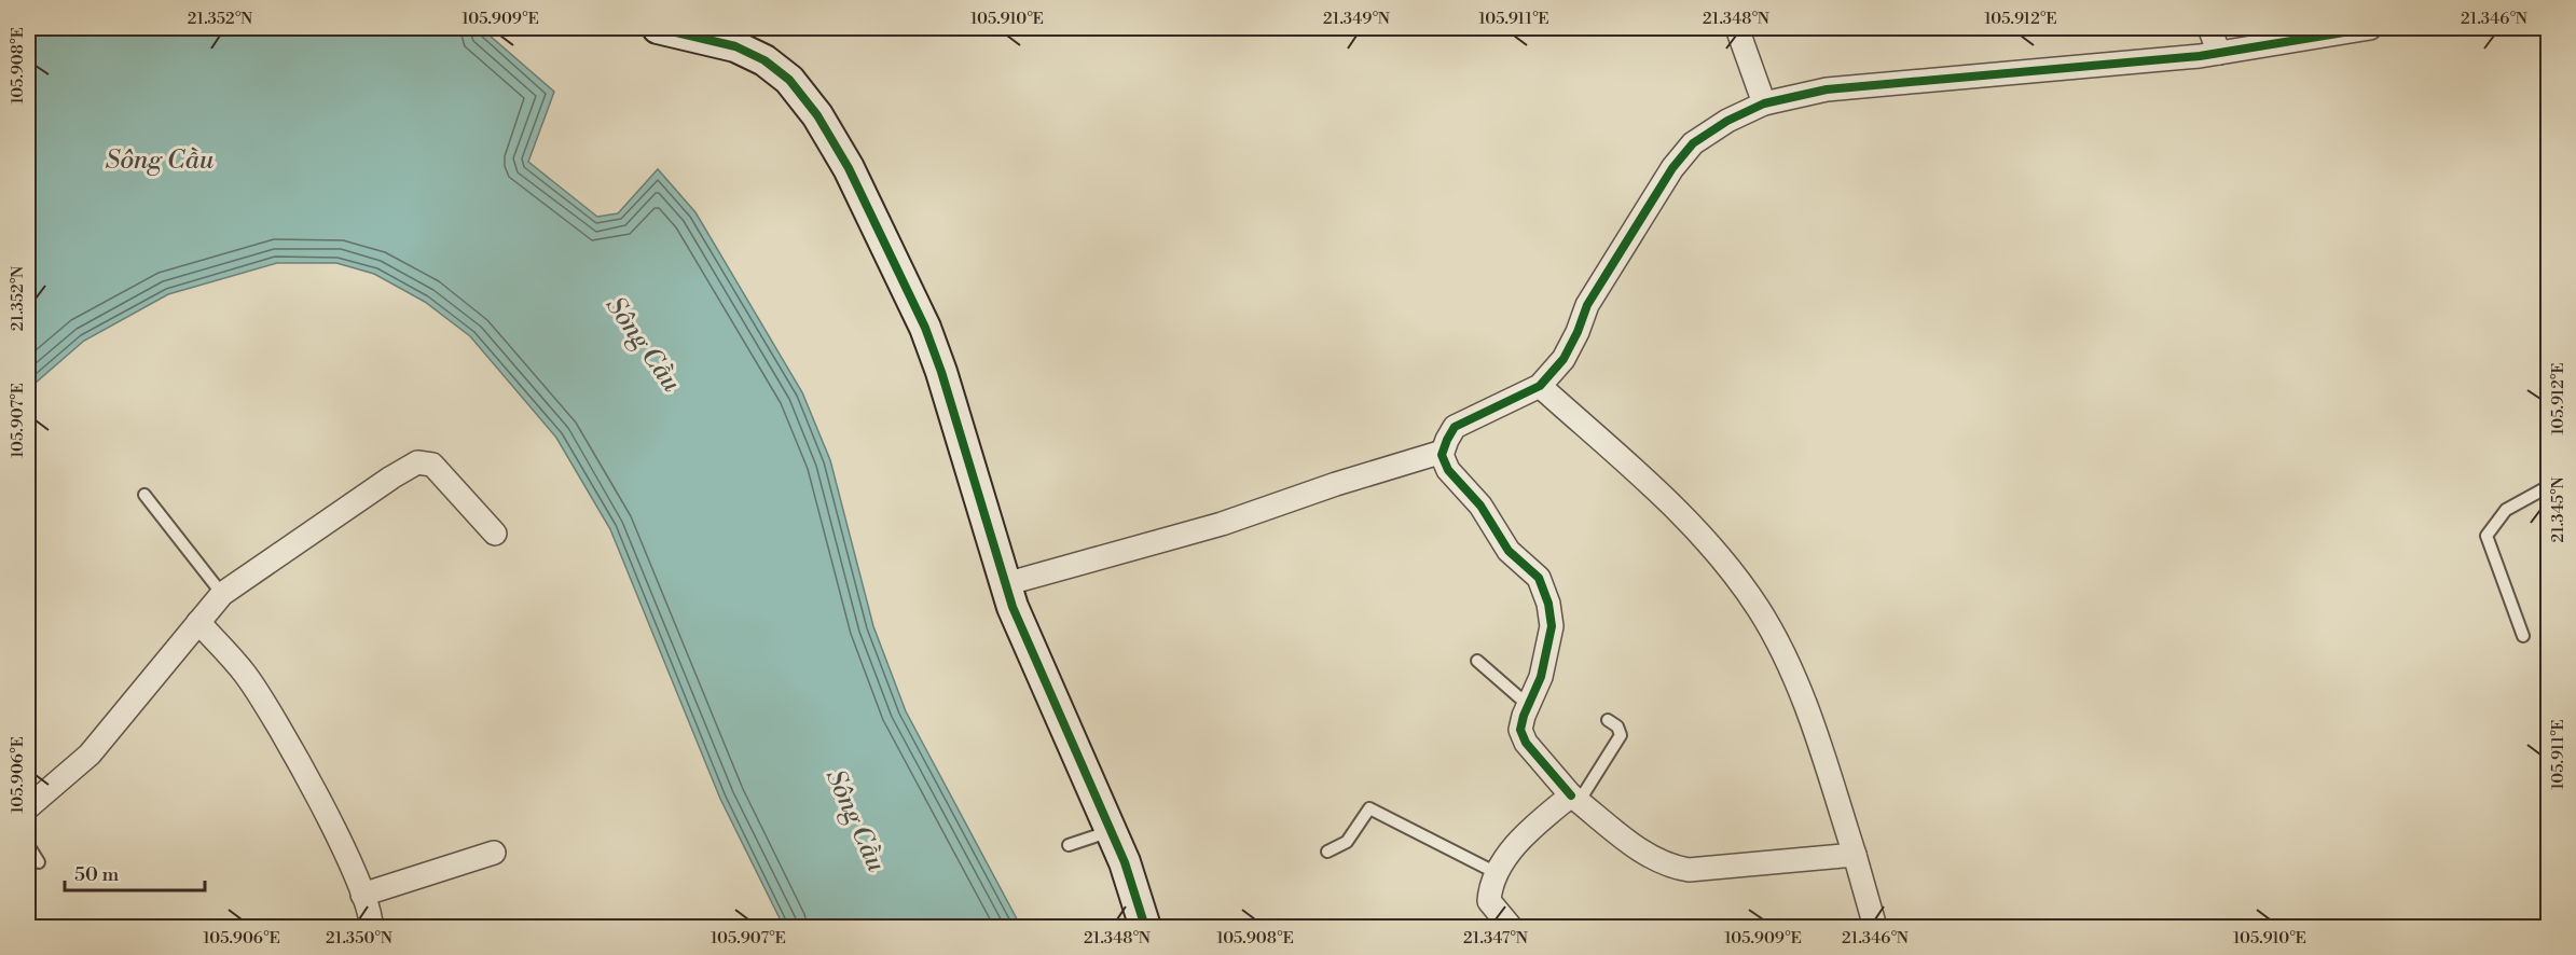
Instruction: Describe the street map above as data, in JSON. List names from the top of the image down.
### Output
{
  "water": ["Sông Cầu"],
  "scale_bar": "50 m",
  "coordinates": [
    "21.352°N",
    "105.909°E",
    "105.910°E",
    "21.349°N",
    "105.911°E",
    "21.348°N",
    "105.912°E",
    "21.346°N",
    "105.908°E",
    "105.907°E",
    "21.345°N",
    "105.906°E",
    "21.350°N",
    "21.347°N"
  ]
}
